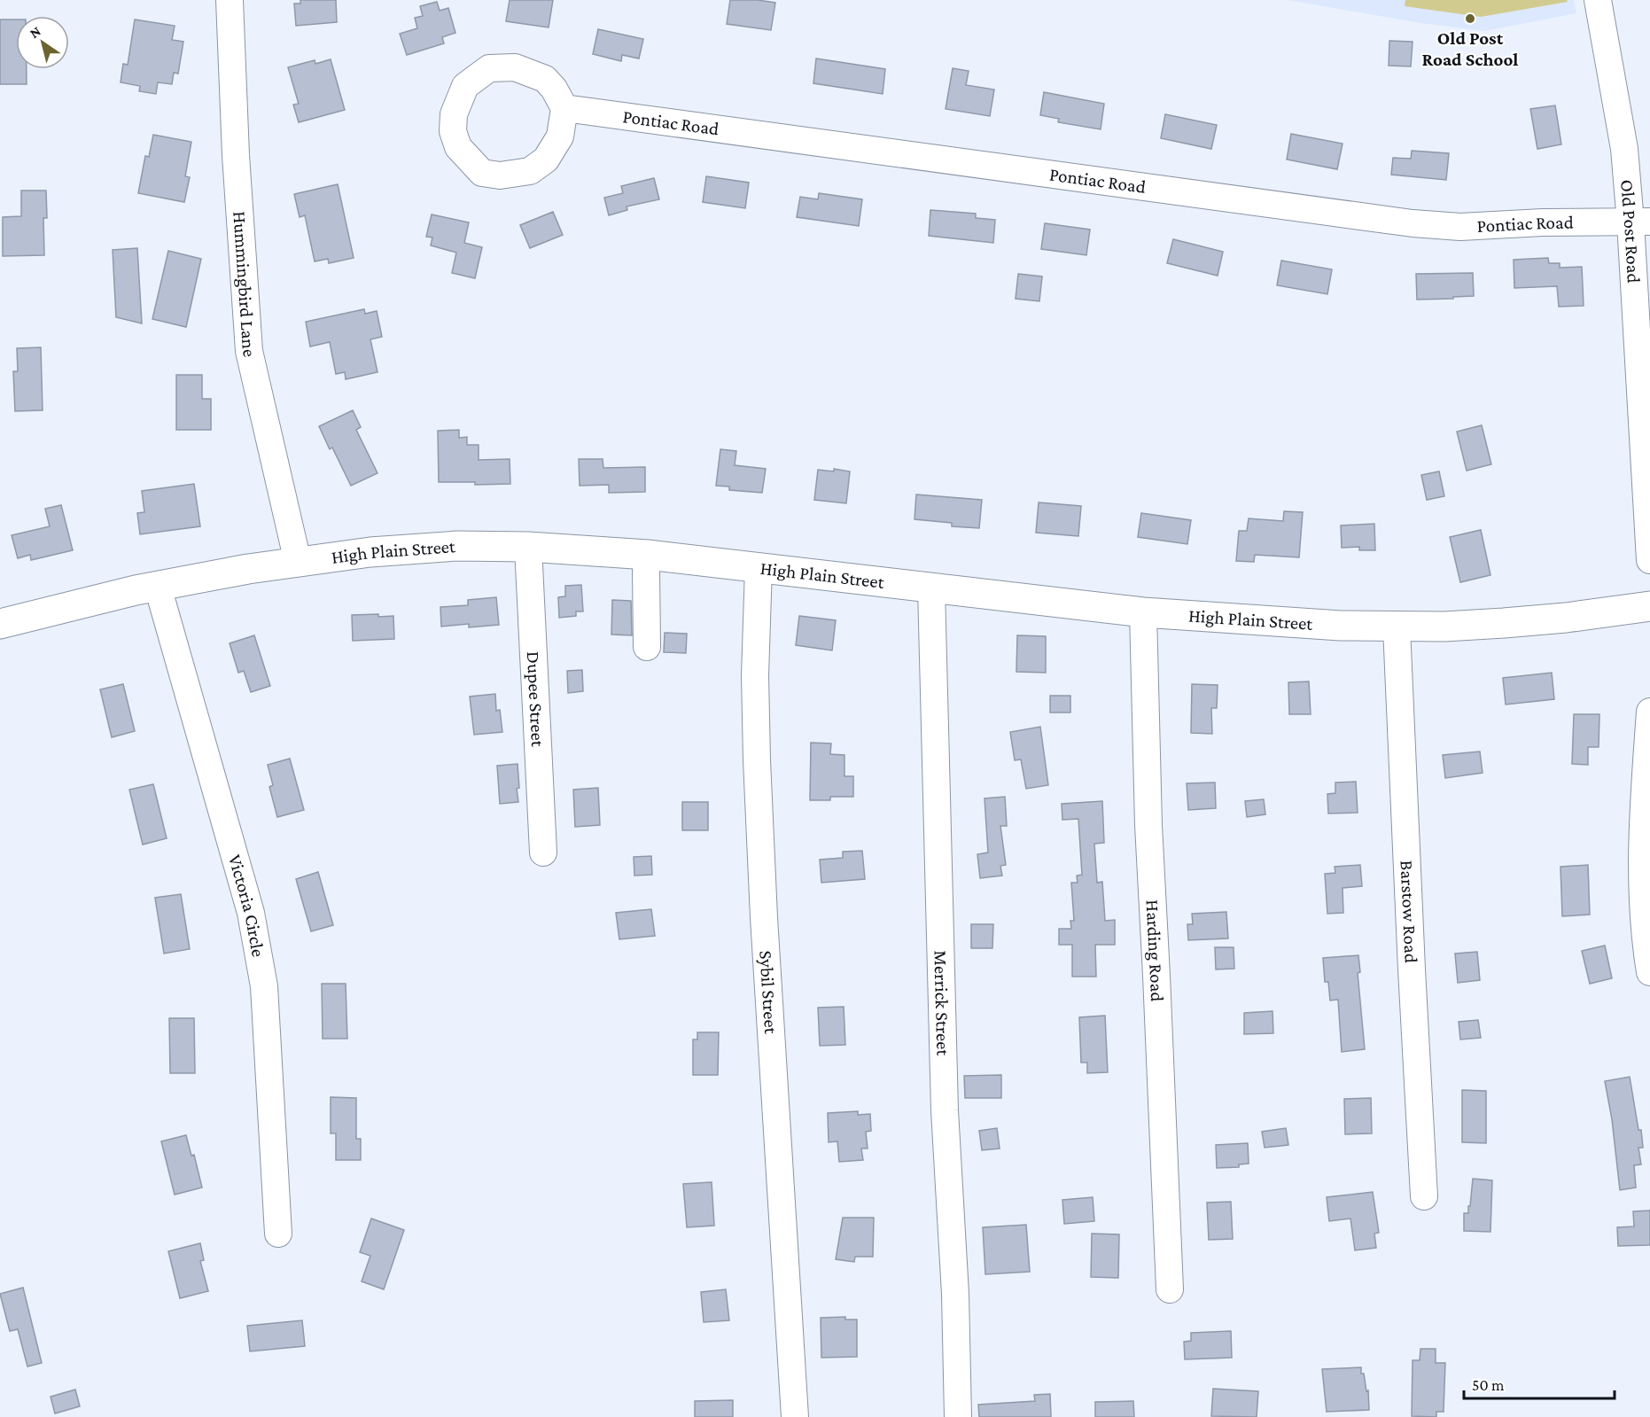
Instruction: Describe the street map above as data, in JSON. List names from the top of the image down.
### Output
{
  "streets": {
    "main road": ["High Plain Street"],
    "street": [
      "Pontiac Road",
      "Old Post Road",
      "Hummingbird Lane",
      "Dupee Street",
      "Victoria Circle",
      "Barstow Road",
      "Harding Road",
      "Sybil Street",
      "Merrick Street"
    ]
  },
  "crossings": [
    ["Pontiac Road", "Old Post Road"],
    ["Hummingbird Lane", "High Plain Street"],
    ["High Plain Street", "Dupee Street"],
    ["High Plain Street", "Victoria Circle"],
    ["High Plain Street", "Barstow Road"],
    ["High Plain Street", "Harding Road"],
    ["High Plain Street", "Sybil Street"],
    ["High Plain Street", "Merrick Street"]
  ],
  "places": ["Old Post Road School"],
  "scale_bar": "50 m",
  "north": "top left"
}
